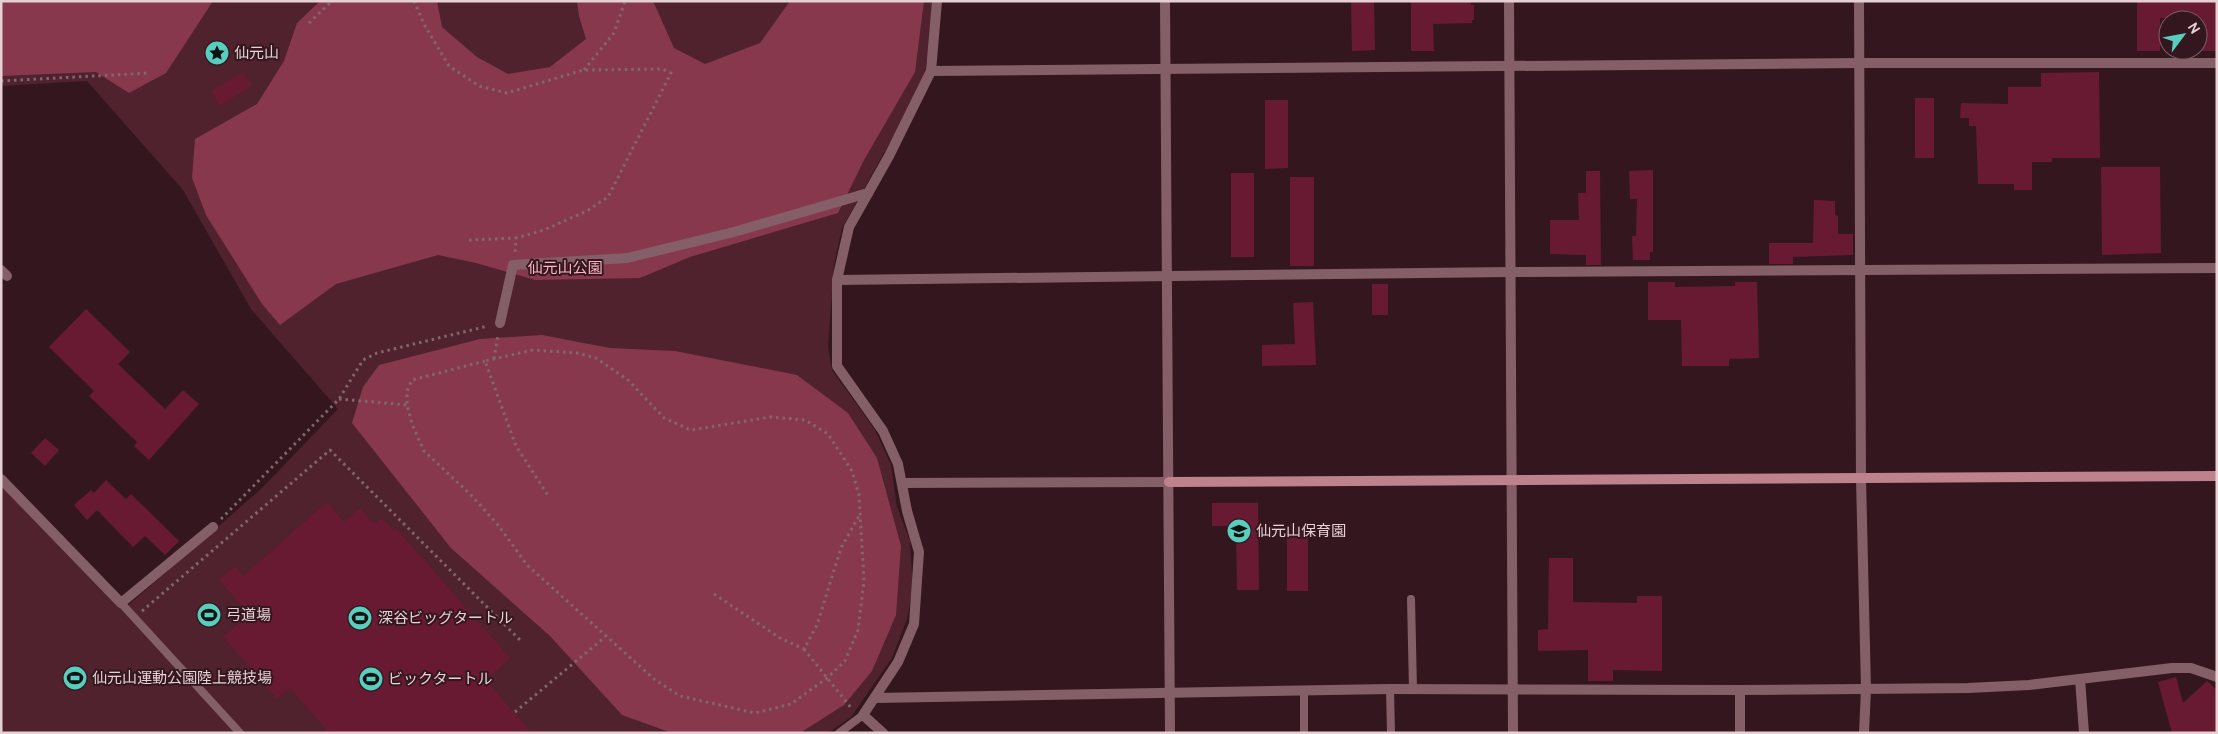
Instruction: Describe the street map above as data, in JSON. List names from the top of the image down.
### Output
{
  "parks": ["仙元山公園"],
  "places": {
    "place": ["仙元山"],
    "school or university": ["仙元山保育園"],
    "sports": [
      "弓道場",
      "深谷ビッグタートル",
      "仙元山運動公園陸上競技場",
      "ビックタートル"
    ]
  },
  "north": "top right"
}
